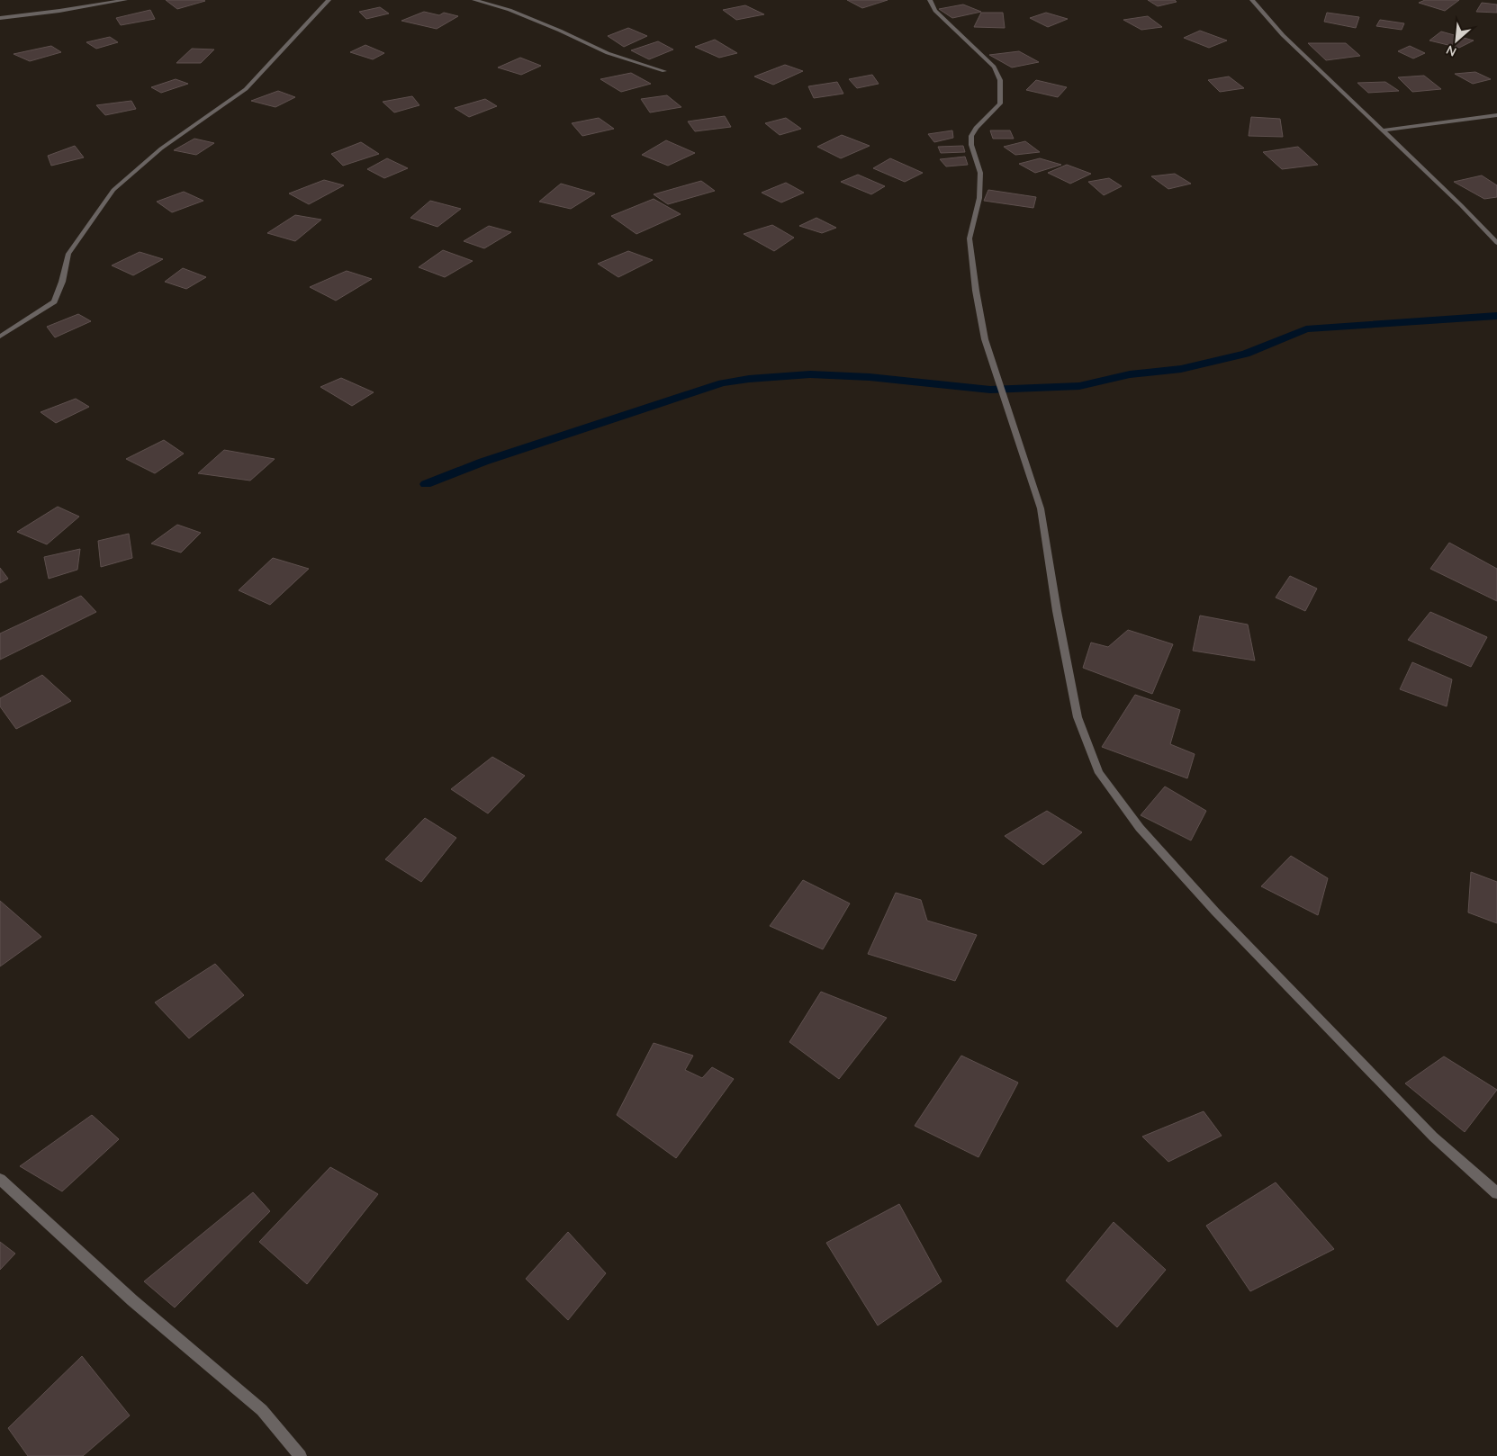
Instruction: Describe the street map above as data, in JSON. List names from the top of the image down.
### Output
{
  "north": "bottom left"
}
